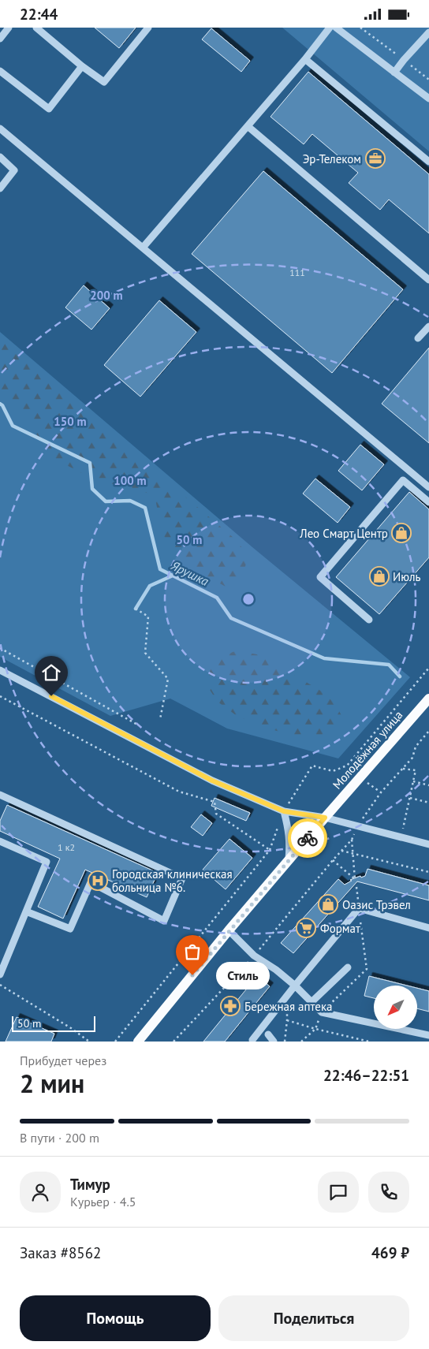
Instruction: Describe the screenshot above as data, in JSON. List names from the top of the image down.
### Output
{
  "streets": {
    "main road": ["Молодёжная улица"]
  },
  "water": ["Ярушка"],
  "places": {
    "office": ["Эр-Телеком"],
    "shop": ["Лео Смарт Центр", "Июль", "Оазис Трэвел"],
    "hospital": ["Городская клиническая больница №6."],
    "supermarket": ["Формат"],
    "other": ["Стиль"],
    "pharmacy": ["Бережная аптека"]
  },
  "house_numbers": ["111", "1 к2"],
  "scale_bar": "50 m",
  "north": "bottom left",
  "page": {
    "status": "22:44",
    "bubble": "Стиль",
    "scale": "50 m",
    "heading": ["2 мин", "Прибудет через", "22:46–22:51"],
    "panel": [
      "Тимур",
      "Курьер · 4.5",
      "Заказ #8562",
      "469 ₽"
    ],
    "bar": "В пути · 200 m",
    "buttons": ["Помощь", "Поделиться"]
  },
  "rings": [
    "200 m",
    "150 m",
    "100 m",
    "50 m"
  ]
}
